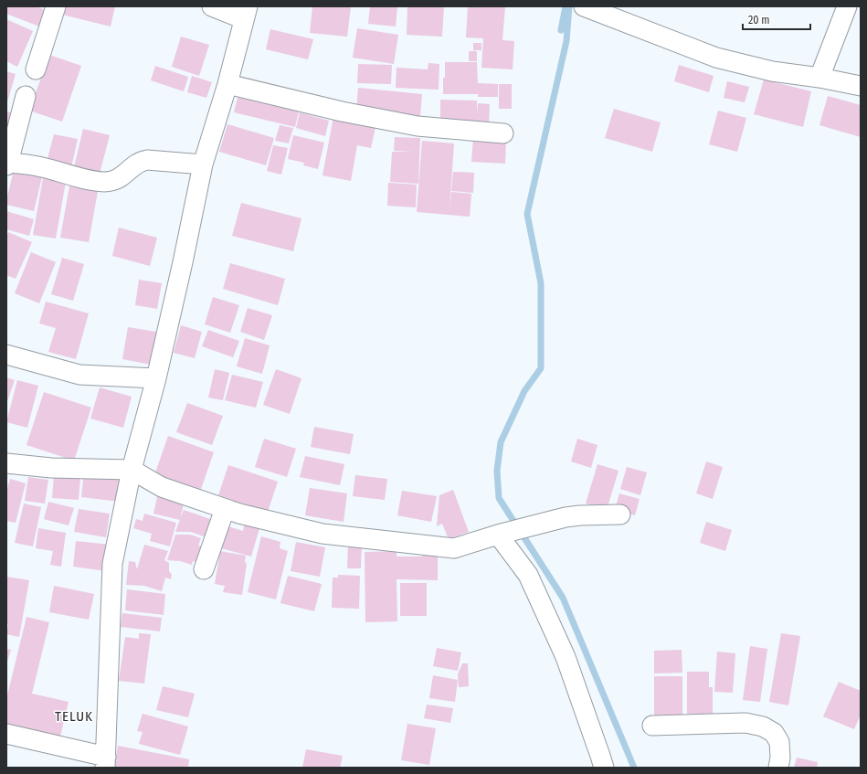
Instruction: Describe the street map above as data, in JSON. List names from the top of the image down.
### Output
{
  "districts": ["TELUK"],
  "scale_bar": "20 m"
}
